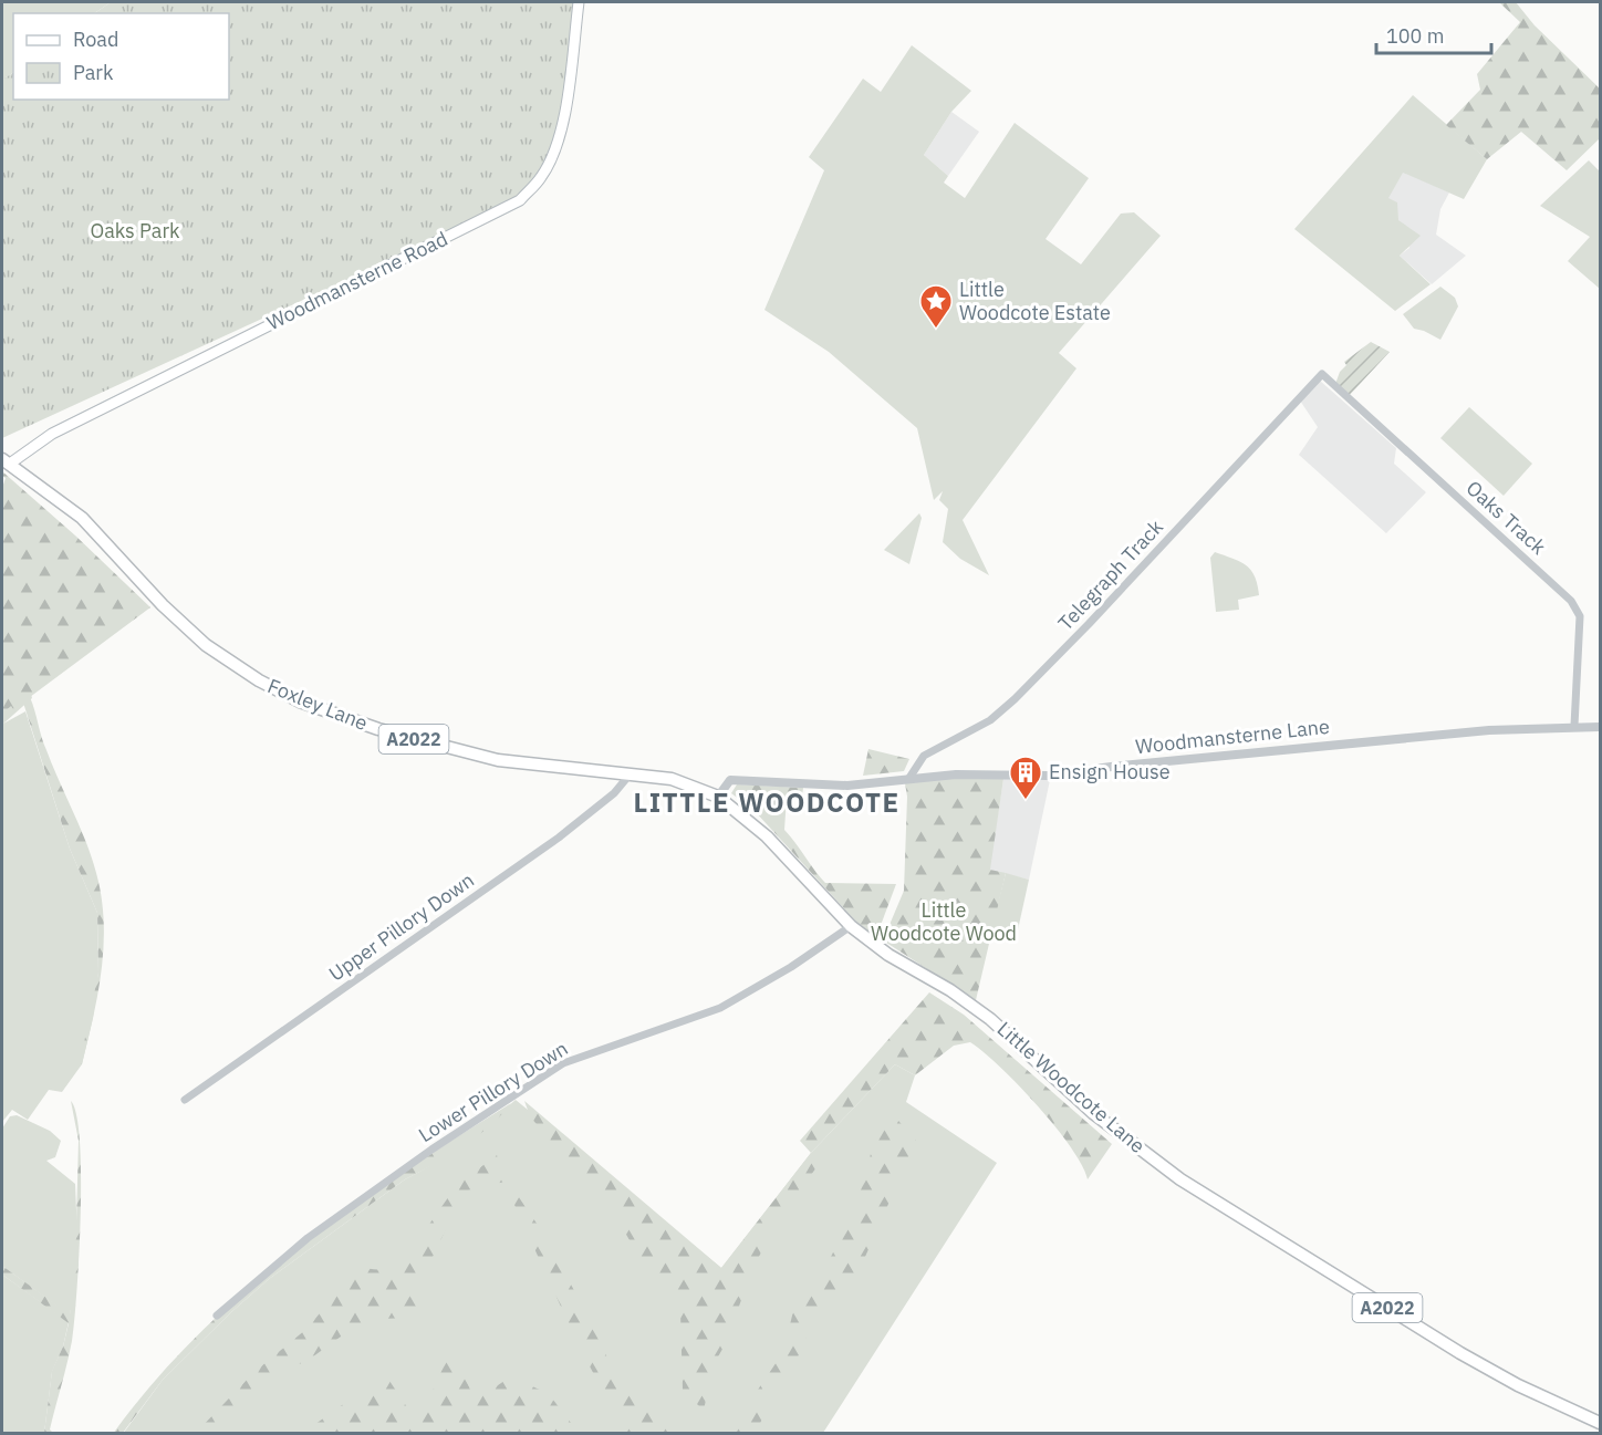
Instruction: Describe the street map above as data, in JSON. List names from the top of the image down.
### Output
{
  "streets": {
    "main road": [
      "Woodmansterne Road",
      "Foxley Lane",
      "A2022",
      "Little Woodcote Lane"
    ],
    "street": [
      "Oaks Track",
      "Telegraph Track",
      "Woodmansterne Lane",
      "Upper Pillory Down",
      "Lower Pillory Down"
    ]
  },
  "crossings": [
    ["Woodmansterne Road", "Foxley Lane"],
    ["Oaks Track", "Telegraph Track"],
    ["Oaks Track", "Woodmansterne Lane"],
    ["Telegraph Track", "Woodmansterne Lane"],
    ["Foxley Lane", "Upper Pillory Down"],
    ["Foxley Lane", "Little Woodcote Lane"],
    ["Woodmansterne Lane", "Little Woodcote Lane"],
    ["Little Woodcote Lane", "Lower Pillory Down"]
  ],
  "districts": ["LITTLE WOODCOTE"],
  "parks": ["Oaks Park", "Little Woodcote Wood"],
  "places": {
    "place": ["Little Woodcote Estate"],
    "building": ["Ensign House"]
  },
  "legend": ["Road", "Park"],
  "scale_bar": "100 m"
}
